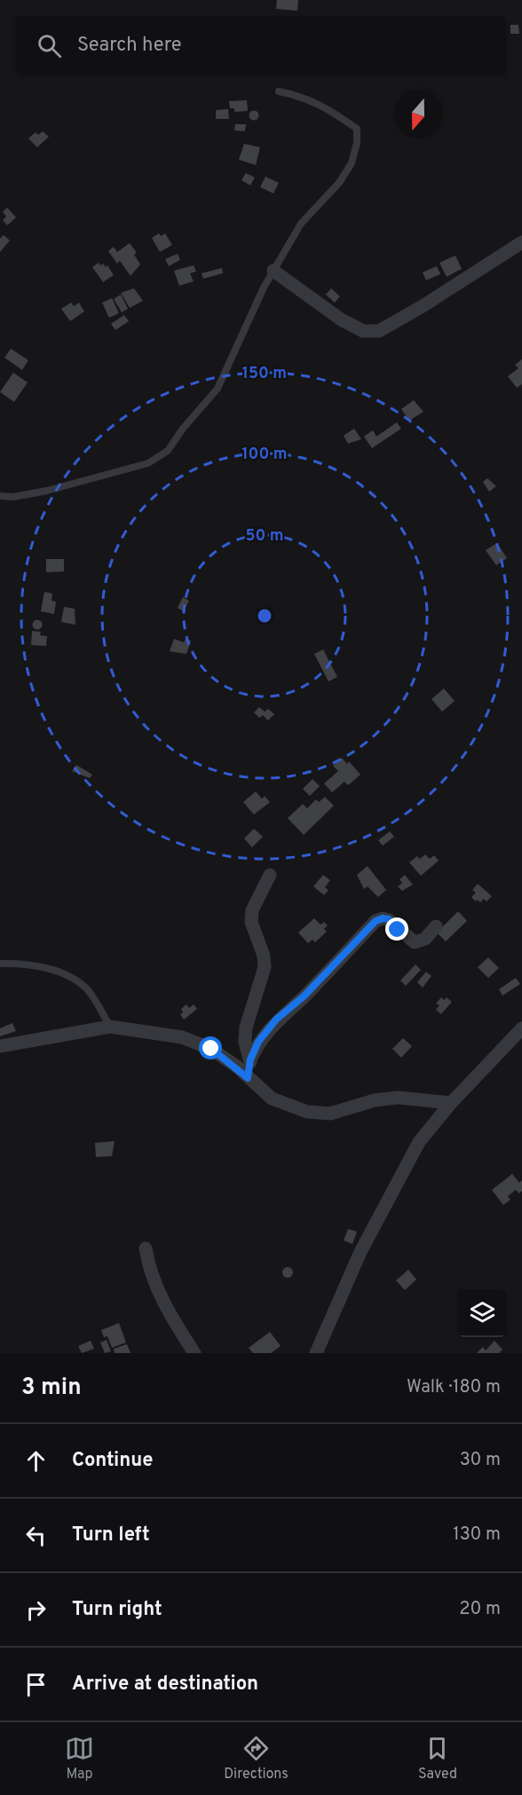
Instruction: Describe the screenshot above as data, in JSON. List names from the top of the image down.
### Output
{
  "north": "bottom",
  "page": {
    "search": "Search here",
    "heading": ["3 min", "Walk · 180 m"],
    "list": [
      ["Continue", "30 m"],
      ["Turn left", "130 m"],
      ["Turn right", "20 m"],
      "Arrive at destination"
    ],
    "nav": ["Map", "Directions", "Saved"]
  },
  "rings": ["150 m", "100 m", "50 m"]
}
